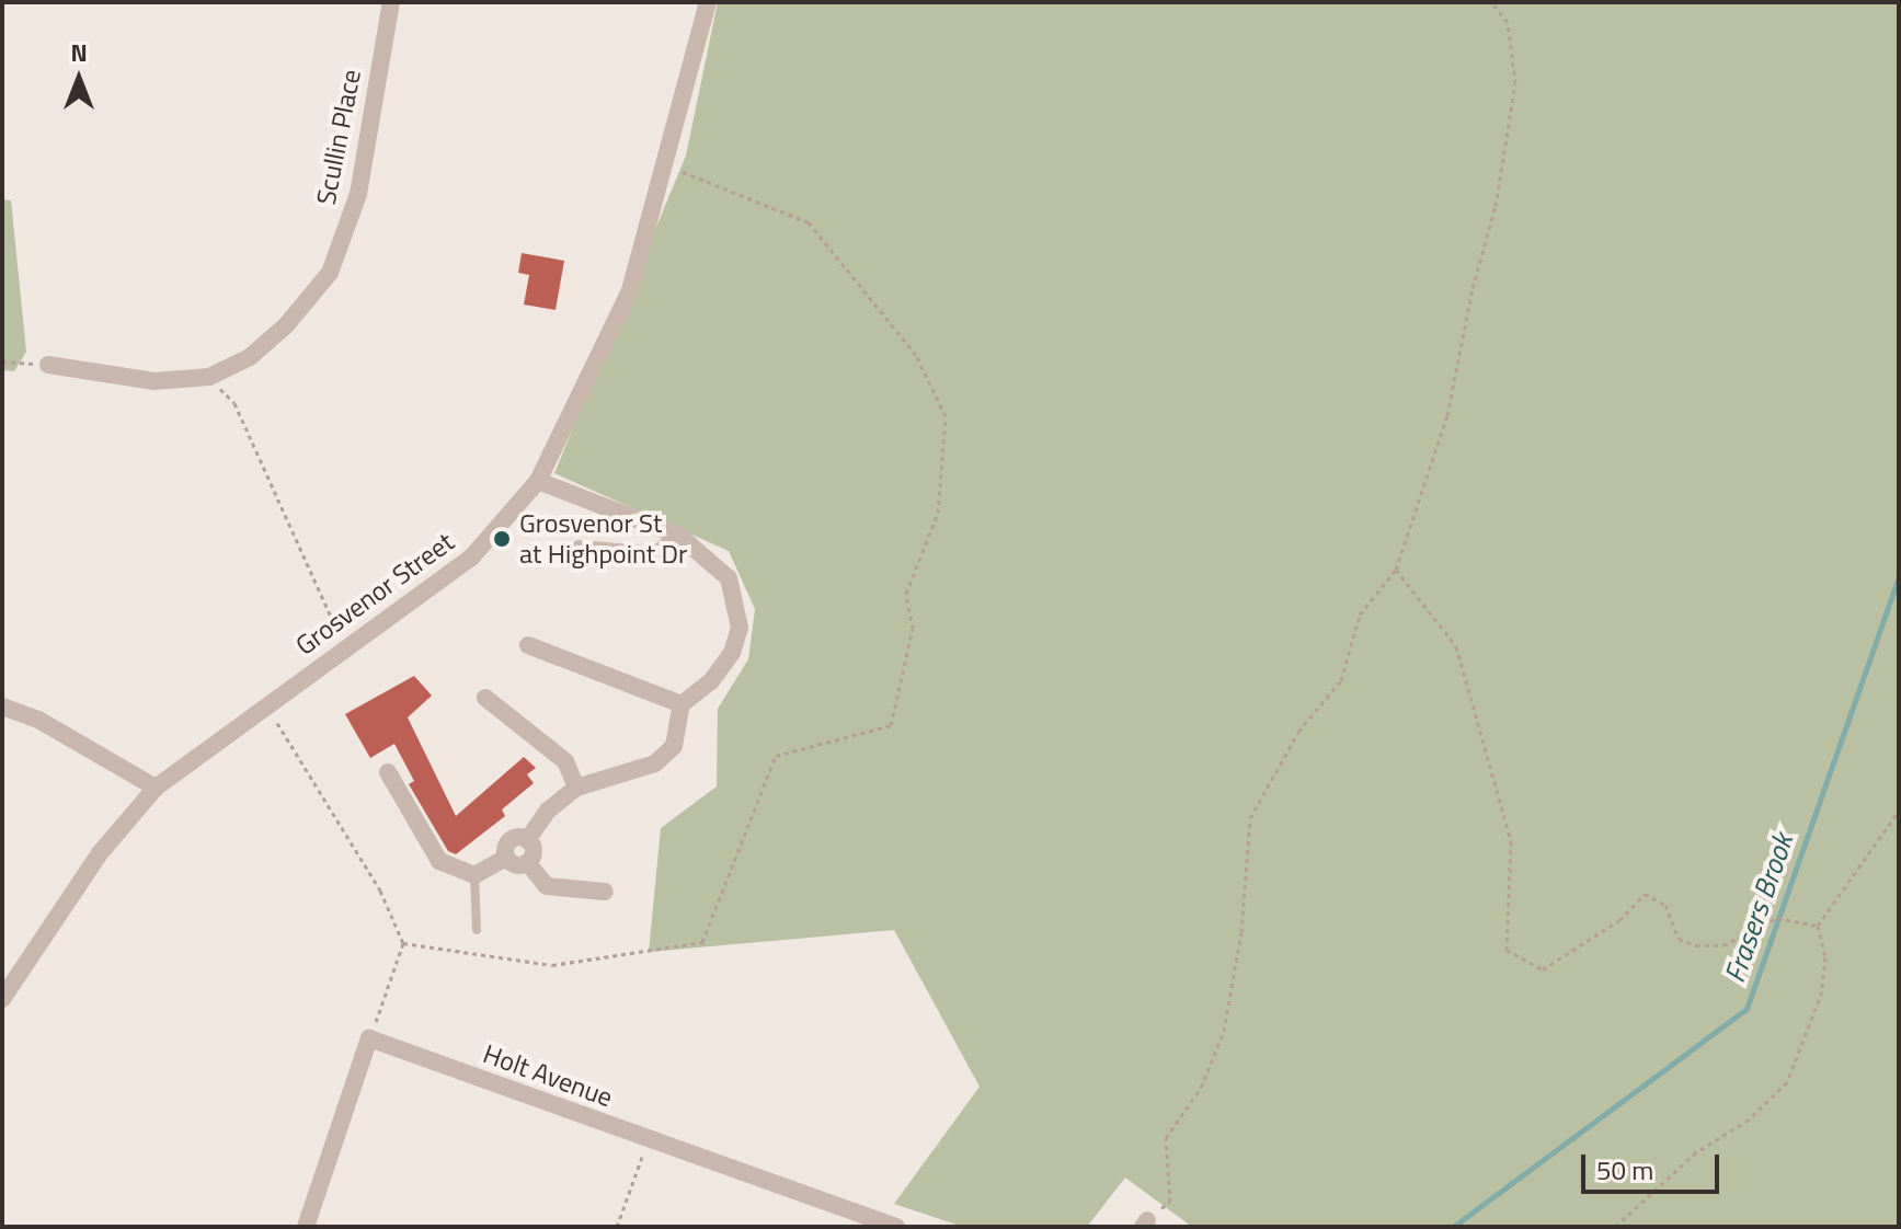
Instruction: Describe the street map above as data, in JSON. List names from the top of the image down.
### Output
{
  "streets": {
    "street": ["Scullin Place", "Grosvenor Street", "Holt Avenue"]
  },
  "water": ["Frasers Brook"],
  "places": ["Grosvenor St at Highpoint Dr"],
  "scale_bar": "50 m",
  "north": "top"
}
